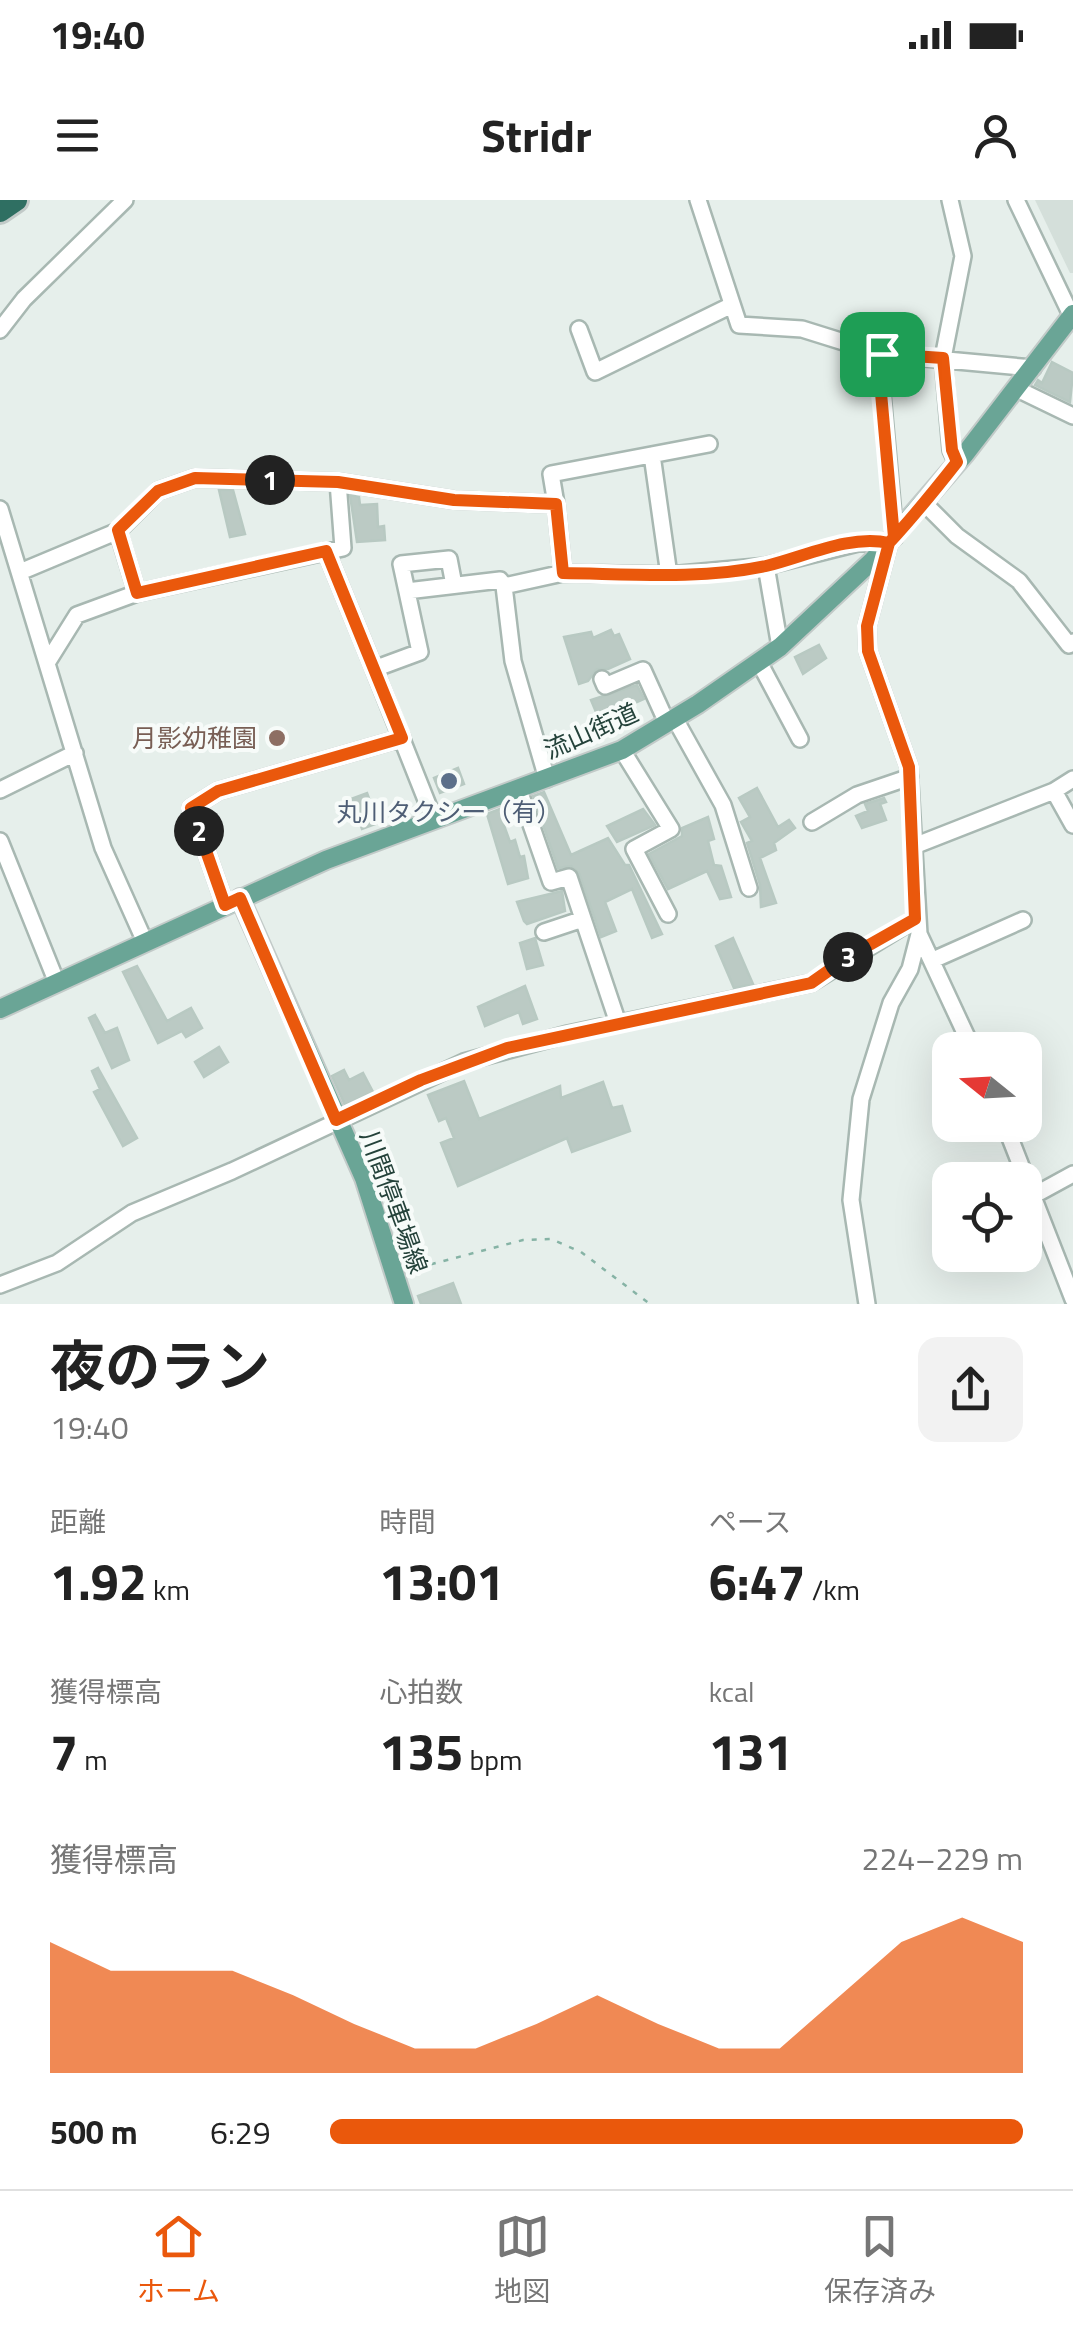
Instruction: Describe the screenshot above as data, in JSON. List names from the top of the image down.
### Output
{
  "streets": {
    "main road": ["流山街道", "川間停車場線"]
  },
  "crossings": [
    ["流山街道", "川間停車場線"]
  ],
  "places": ["月影幼稚園", "丸川タクシー（有）"],
  "north": "left",
  "page": {
    "status": "19:40",
    "header": "Stridr",
    "pins": ["1", "2", "3"],
    "heading": ["夜のラン", "19:40"],
    "stats": [
      ["距離", "1.92 km"],
      ["時間", "13:01"],
      ["ペース", "6:47 /km"],
      ["獲得標高", "7 m"],
      ["心拍数", "135 bpm"],
      ["kcal", "131"]
    ],
    "chart": ["獲得標高", "224–229 m"],
    "list": [
      {
        "name": "500 m",
        "note": "6:29"
      }
    ],
    "tabs": ["ホーム", "地図", "保存済み"]
  }
}
